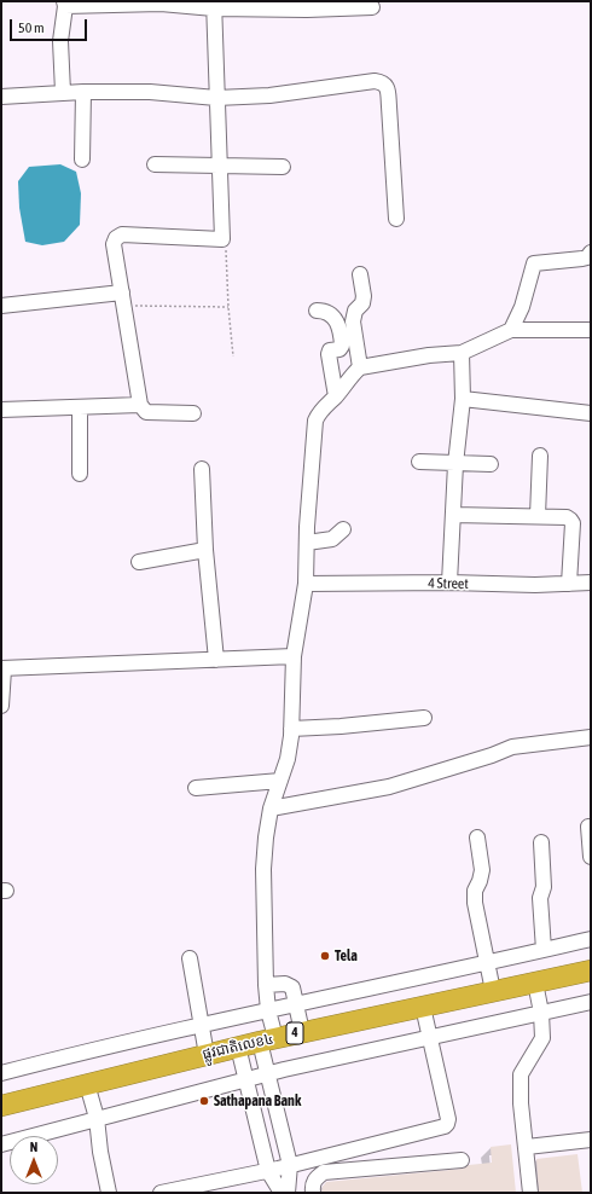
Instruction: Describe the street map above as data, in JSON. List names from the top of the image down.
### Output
{
  "streets": {
    "highway": ["4", "ផ្លូវជាតិលេខ៤"],
    "street": ["4 Street"]
  },
  "places": ["Tela", "Sathapana Bank"],
  "scale_bar": "50 m",
  "north": "top"
}
